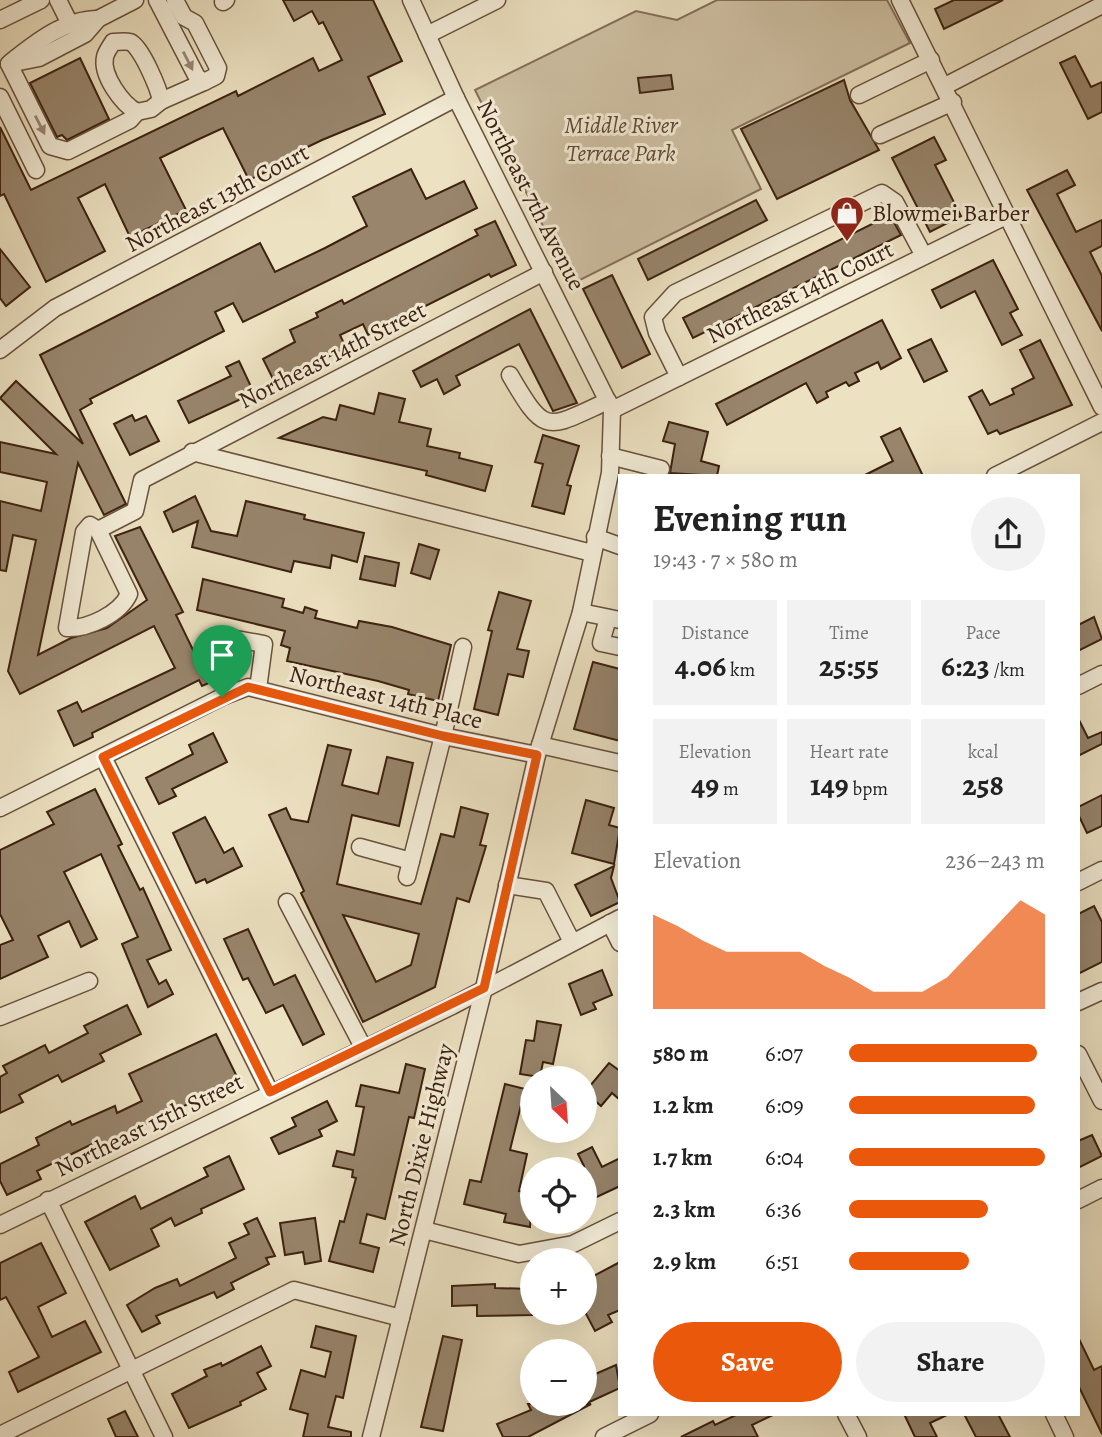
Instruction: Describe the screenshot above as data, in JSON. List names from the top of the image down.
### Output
{
  "streets": {
    "street": [
      "Northeast 7th Avenue",
      "Northeast 13th Court",
      "Northeast 14th Court",
      "Northeast 14th Street",
      "Northeast 14th Place",
      "Northeast 15th Street",
      "North Dixie Highway"
    ]
  },
  "crossings": [
    ["Northeast 7th Avenue", "Northeast 13th Court"],
    ["Northeast 7th Avenue", "Northeast 14th Court"],
    ["Northeast 7th Avenue", "Northeast 14th Street"],
    ["Northeast 7th Avenue", "North Dixie Highway"],
    ["Northeast 14th Court", "North Dixie Highway"],
    ["Northeast 14th Place", "North Dixie Highway"],
    ["Northeast 15th Street", "North Dixie Highway"]
  ],
  "parks": ["Middle River Terrace Park"],
  "places": {
    "shop": ["Blowmei Barber"]
  },
  "north": "bottom right",
  "page": {
    "heading": ["Evening run", "19:43 · 7 × 580 m"],
    "stats": [
      ["Distance", "4.06 km"],
      ["Time", "25:55"],
      ["Pace", "6:23 /km"],
      ["Elevation", "49 m"],
      ["Heart rate", "149 bpm"],
      ["kcal", "258"]
    ],
    "chart": ["Elevation", "236–243 m"],
    "list": [
      {
        "name": "580 m",
        "note": "6:07"
      },
      {
        "name": "1.2 km",
        "note": "6:09"
      },
      {
        "name": "1.7 km",
        "note": "6:04"
      },
      {
        "name": "2.3 km",
        "note": "6:36"
      },
      {
        "name": "2.9 km",
        "note": "6:51"
      }
    ],
    "map_buttons": ["+", "−"],
    "buttons": ["Save", "Share"]
  }
}
